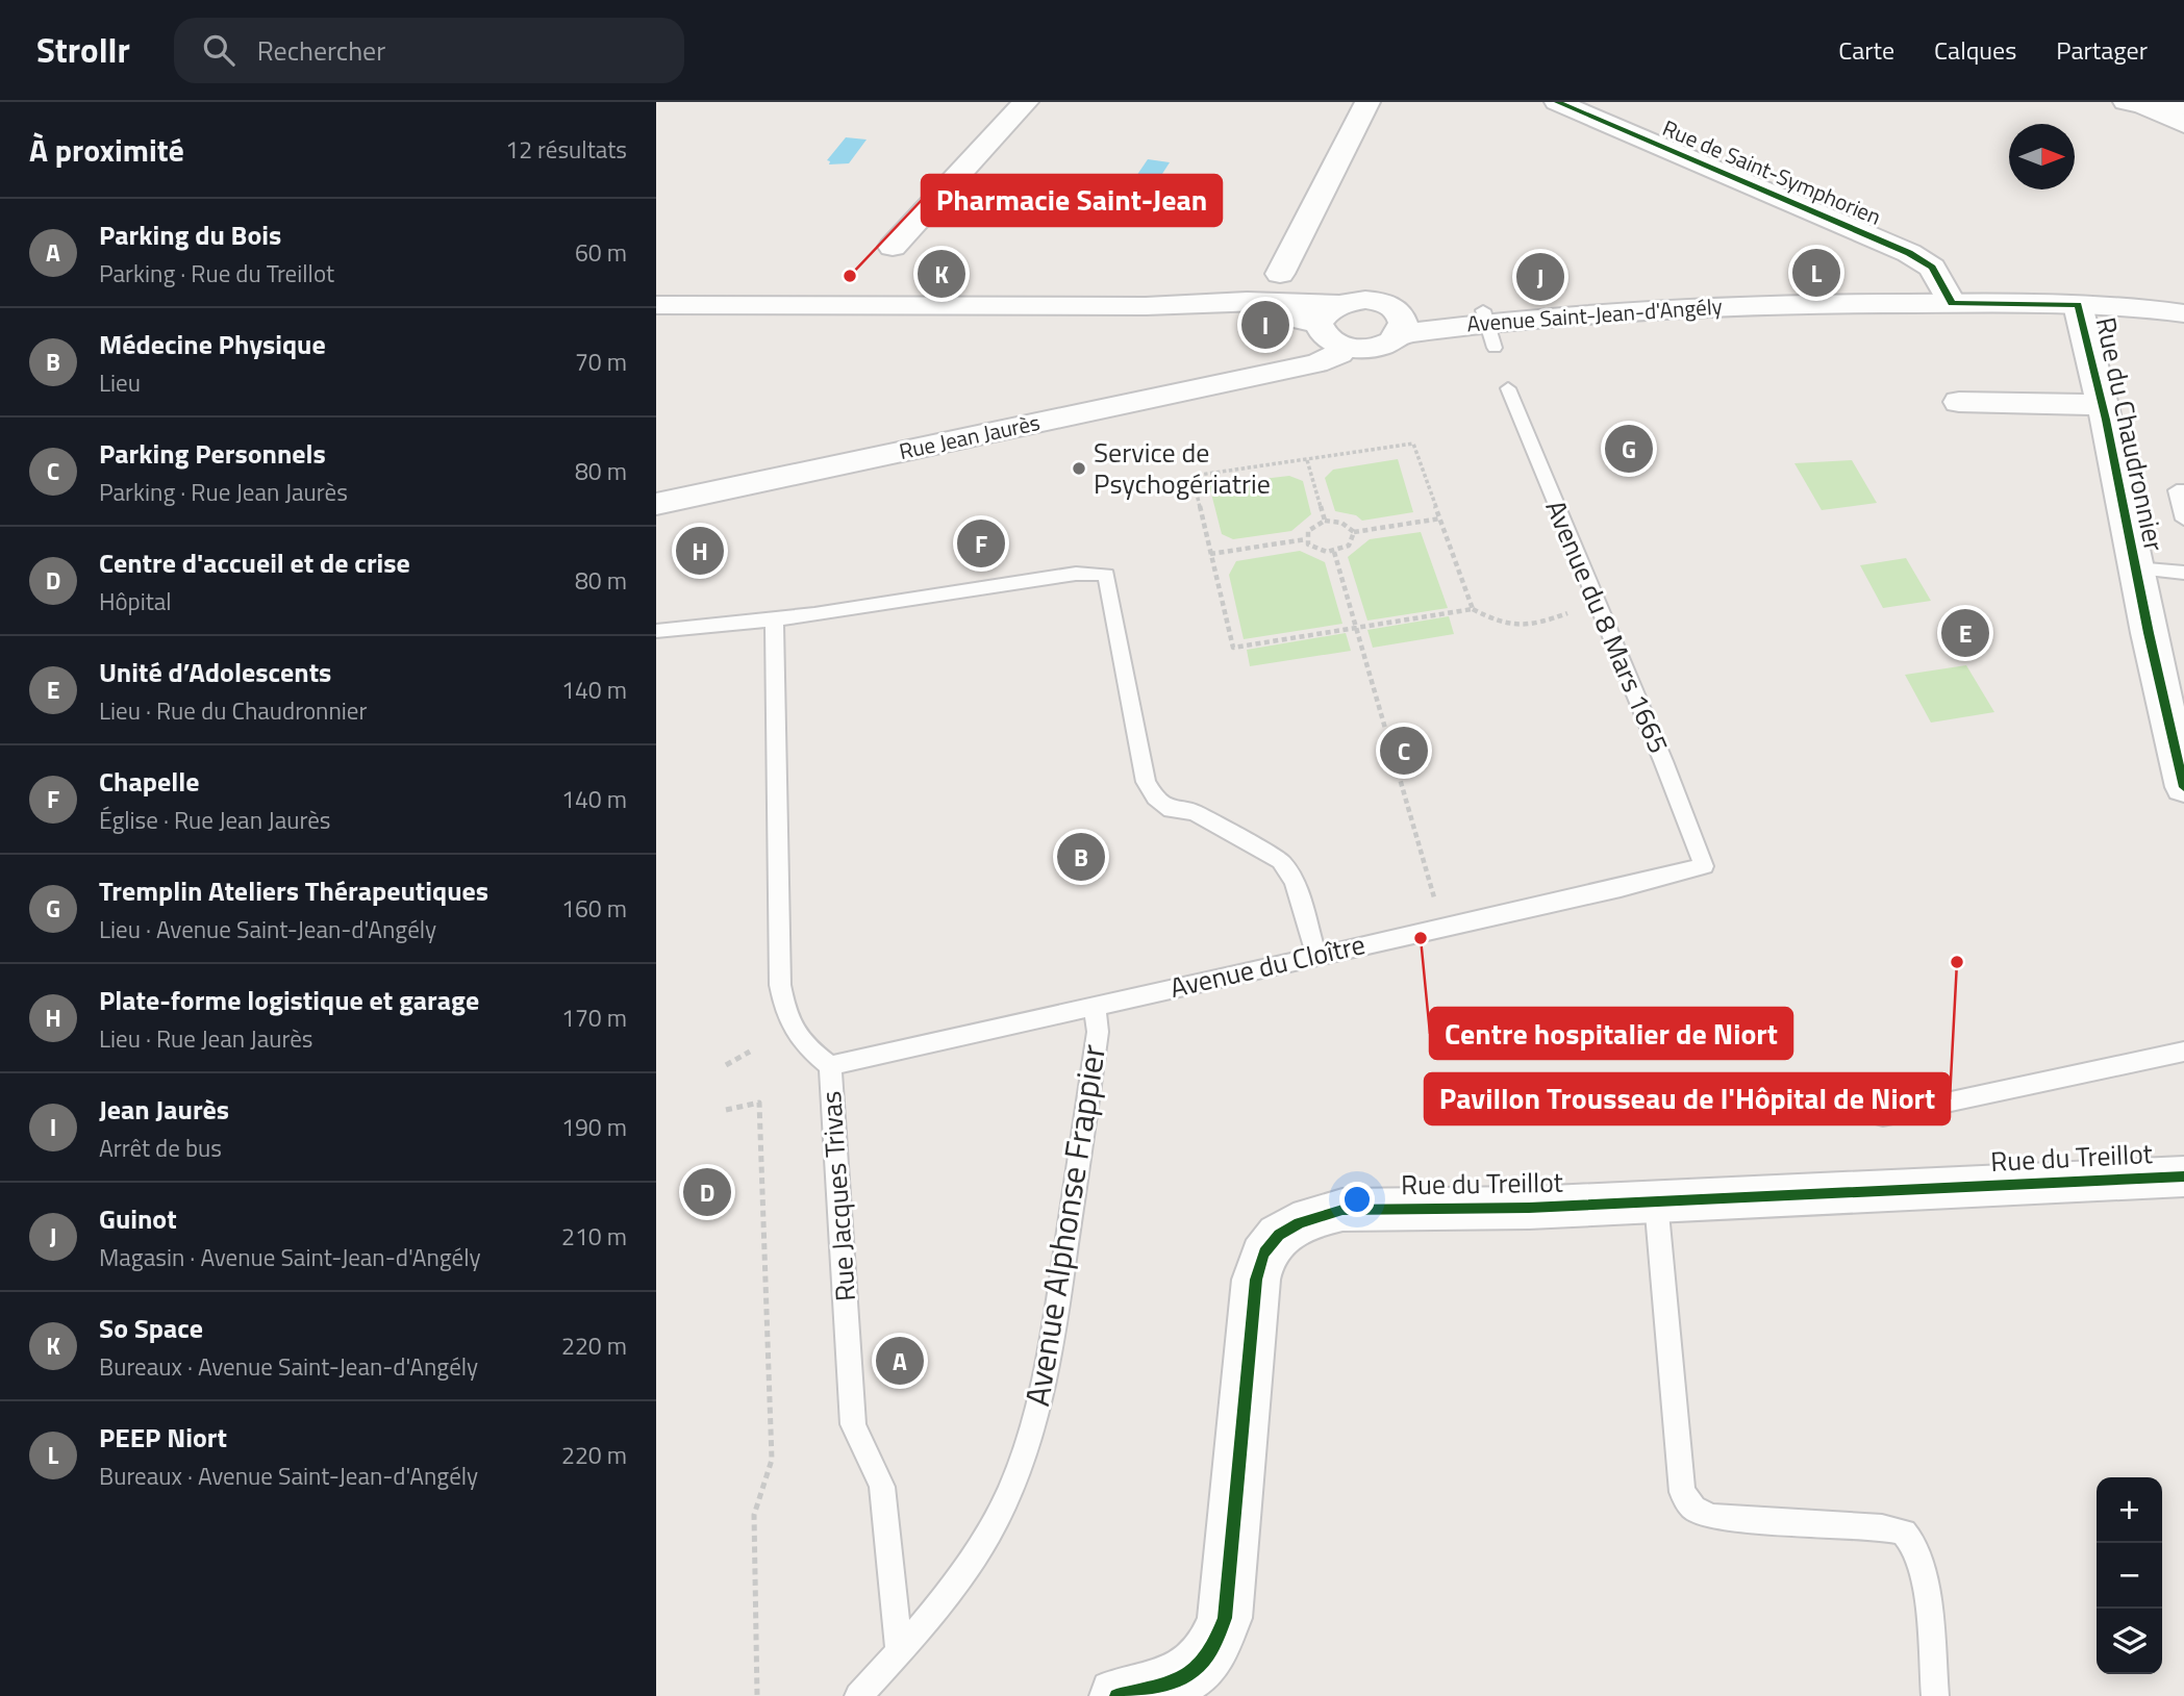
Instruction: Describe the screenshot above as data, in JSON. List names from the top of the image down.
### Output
{
  "streets": {
    "street": [
      "Rue de Saint-Symphorien",
      "Avenue Saint-Jean-d'Angély",
      "Rue du Chaudronnier",
      "Rue Jean Jaurès",
      "Rue du Treillot"
    ],
    "lane": [
      "Avenue du 8 Mars 1665",
      "Avenue du Cloître",
      "Rue Jacques Trivas",
      "Avenue Alphonse Frappier"
    ]
  },
  "crossings": [
    ["Rue de Saint-Symphorien", "Avenue Saint-Jean-d'Angély"],
    ["Avenue Saint-Jean-d'Angély", "Rue du Chaudronnier"],
    ["Avenue Saint-Jean-d'Angély", "Rue Jean Jaurès"],
    ["Avenue du 8 Mars 1665", "Avenue du Cloître"],
    ["Avenue du Cloître", "Rue Jacques Trivas"],
    ["Avenue du Cloître", "Avenue Alphonse Frappier"],
    ["Rue Jacques Trivas", "Avenue Alphonse Frappier"]
  ],
  "places": [
    "Pharmacie Saint-Jean",
    "Service de Psychogériatrie",
    "Centre hospitalier de Niort",
    "Pavillon Trousseau de l'Hôpital de Niort"
  ],
  "north": "right",
  "page": {
    "header": "Strollr",
    "search": "Rechercher",
    "nav": ["Carte", "Calques", "Partager"],
    "heading": ["À proximité", "12 résultats"],
    "list": [
      {
        "mark": "A",
        "name": "Parking du Bois",
        "note": "Parking · Rue du Treillot",
        "value": "60 m"
      },
      {
        "mark": "B",
        "name": "Médecine Physique",
        "note": "Lieu",
        "value": "70 m"
      },
      {
        "mark": "C",
        "name": "Parking Personnels",
        "note": "Parking · Rue Jean Jaurès",
        "value": "80 m"
      },
      {
        "mark": "D",
        "name": "Centre d'accueil et de crise",
        "note": "Hôpital",
        "value": "80 m"
      },
      {
        "mark": "E",
        "name": "Unité d’Adolescents",
        "note": "Lieu · Rue du Chaudronnier",
        "value": "140 m"
      },
      {
        "mark": "F",
        "name": "Chapelle",
        "note": "Église · Rue Jean Jaurès",
        "value": "140 m"
      },
      {
        "mark": "G",
        "name": "Tremplin Ateliers Thérapeutiques",
        "note": "Lieu · Avenue Saint-Jean-d'Angély",
        "value": "160 m"
      },
      {
        "mark": "H",
        "name": "Plate-forme logistique et garage",
        "note": "Lieu · Rue Jean Jaurès",
        "value": "170 m"
      },
      {
        "mark": "I",
        "name": "Jean Jaurès",
        "note": "Arrêt de bus",
        "value": "190 m"
      },
      {
        "mark": "J",
        "name": "Guinot",
        "note": "Magasin · Avenue Saint-Jean-d'Angély",
        "value": "210 m"
      },
      {
        "mark": "K",
        "name": "So Space",
        "note": "Bureaux · Avenue Saint-Jean-d'Angély",
        "value": "220 m"
      },
      {
        "mark": "L",
        "name": "PEEP Niort",
        "note": "Bureaux · Avenue Saint-Jean-d'Angély",
        "value": "220 m"
      }
    ],
    "pins": [
      "L",
      "K",
      "J",
      "I",
      "G",
      "F",
      "H",
      "E",
      "C",
      "B",
      "D",
      "A"
    ],
    "map_buttons": ["+", "−"]
  }
}
